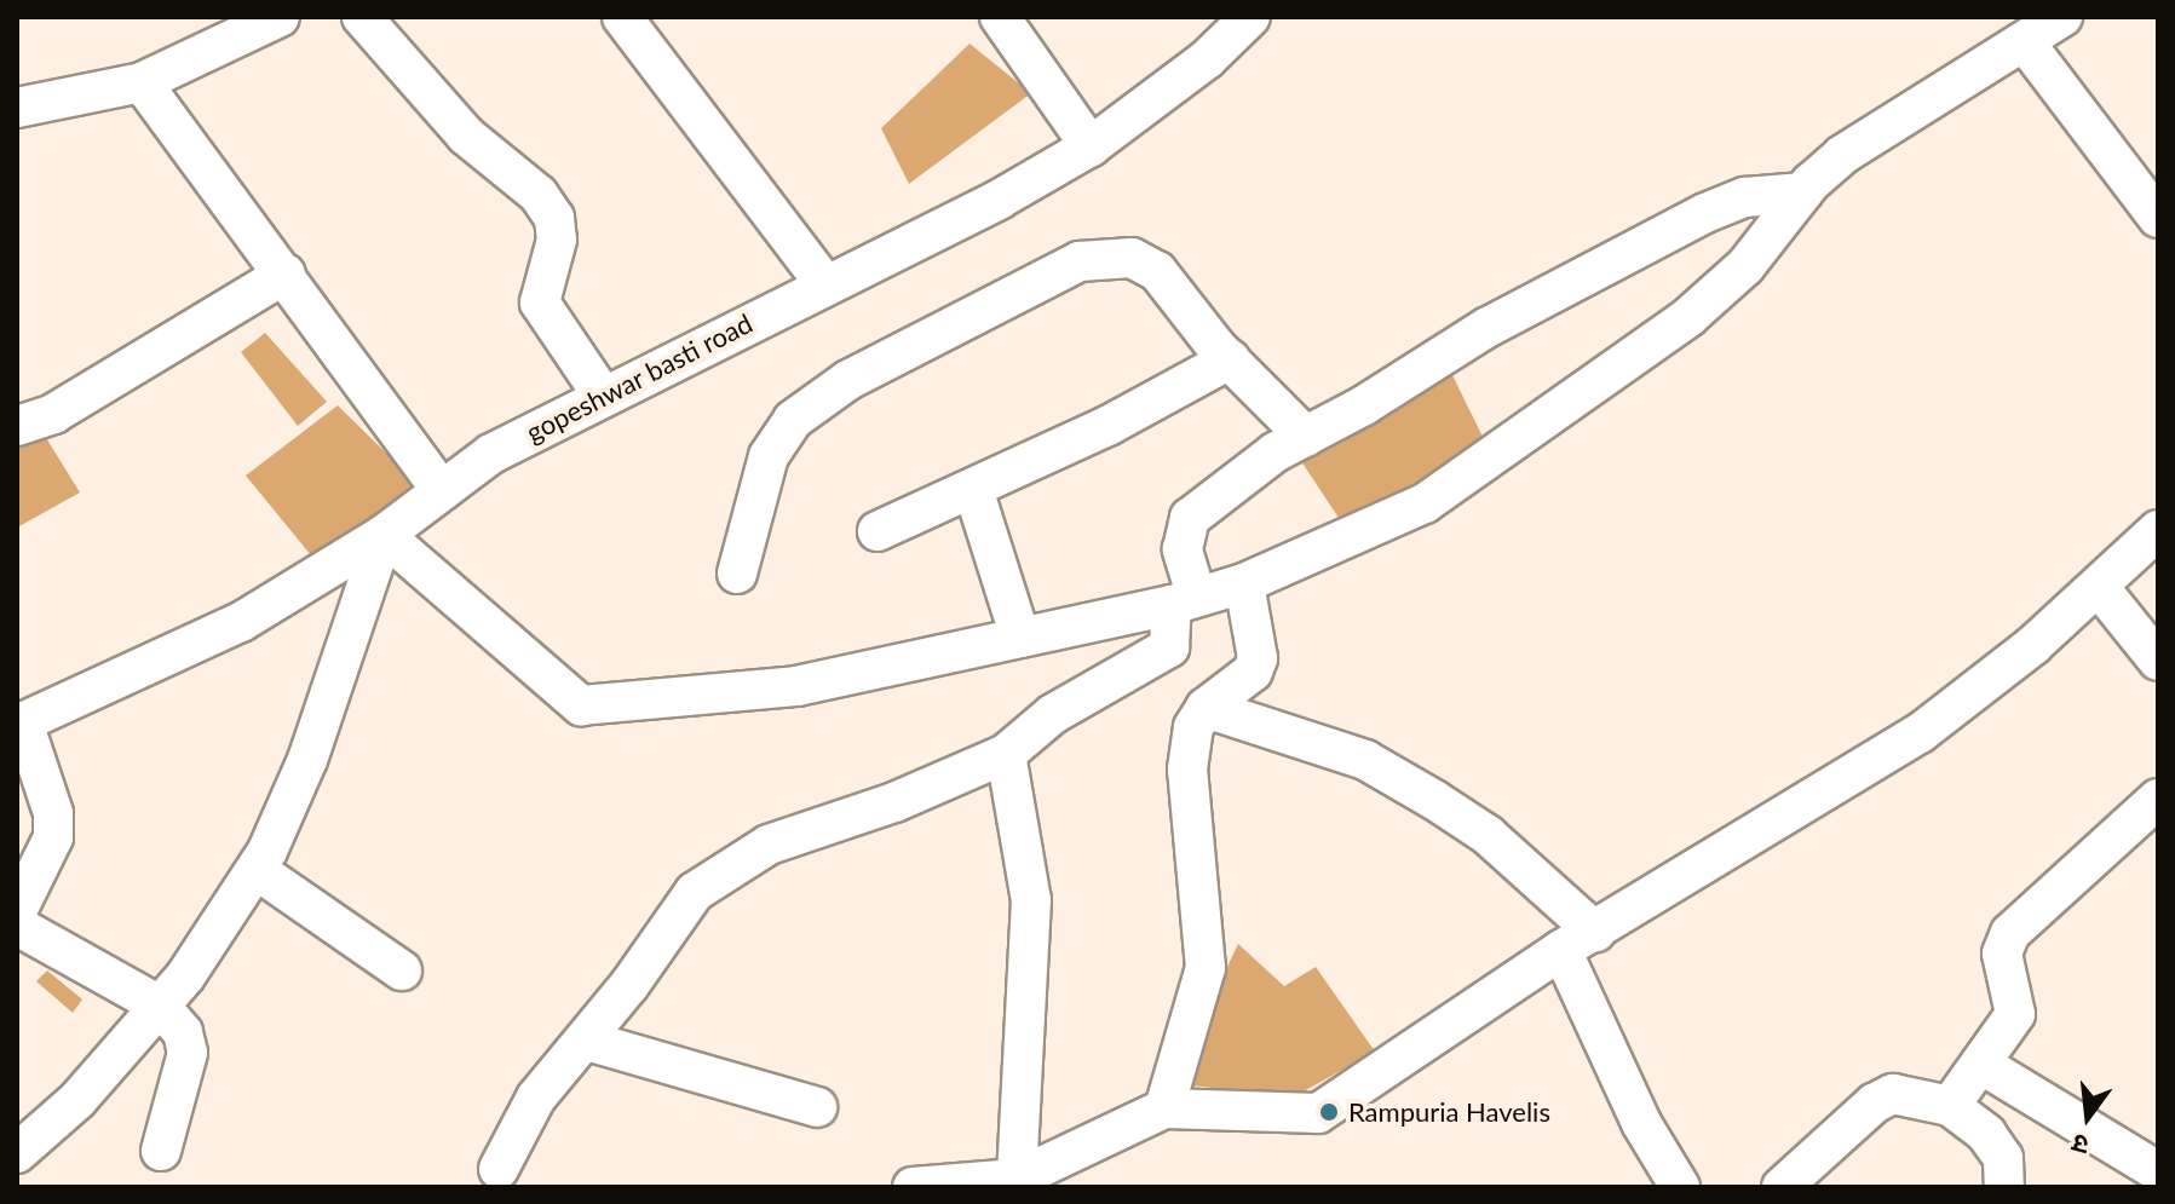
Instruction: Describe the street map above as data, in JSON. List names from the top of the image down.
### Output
{
  "streets": {
    "street": ["gopeshwar basti road"]
  },
  "places": ["Rampuria Havelis"],
  "north": "bottom"
}
